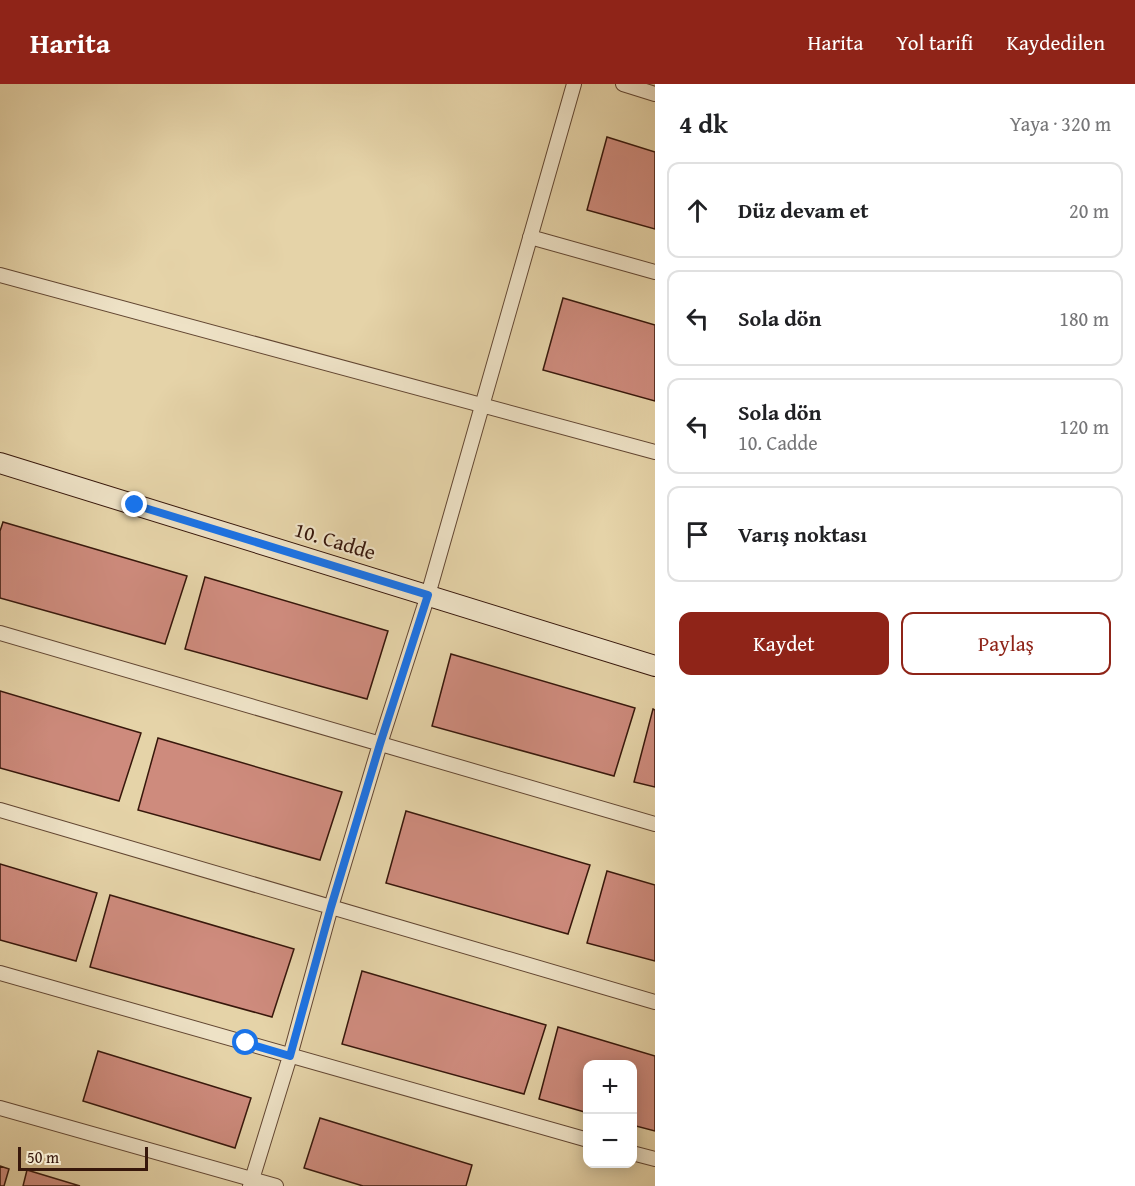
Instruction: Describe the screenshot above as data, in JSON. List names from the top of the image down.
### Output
{
  "streets": {
    "street": ["10. Cadde"]
  },
  "scale_bar": "50 m",
  "page": {
    "header": "Harita",
    "nav": ["Harita", "Yol tarifi", "Kaydedilen"],
    "heading": ["4 dk", "Yaya · 320 m"],
    "list": [
      ["Düz devam et", "20 m"],
      ["Sola dön", "180 m"],
      ["Sola dön", "10. Cadde", "120 m"],
      "Varış noktası"
    ],
    "buttons": ["Kaydet", "Paylaş"],
    "map_buttons": ["+", "−"],
    "scale": "50 m"
  }
}
